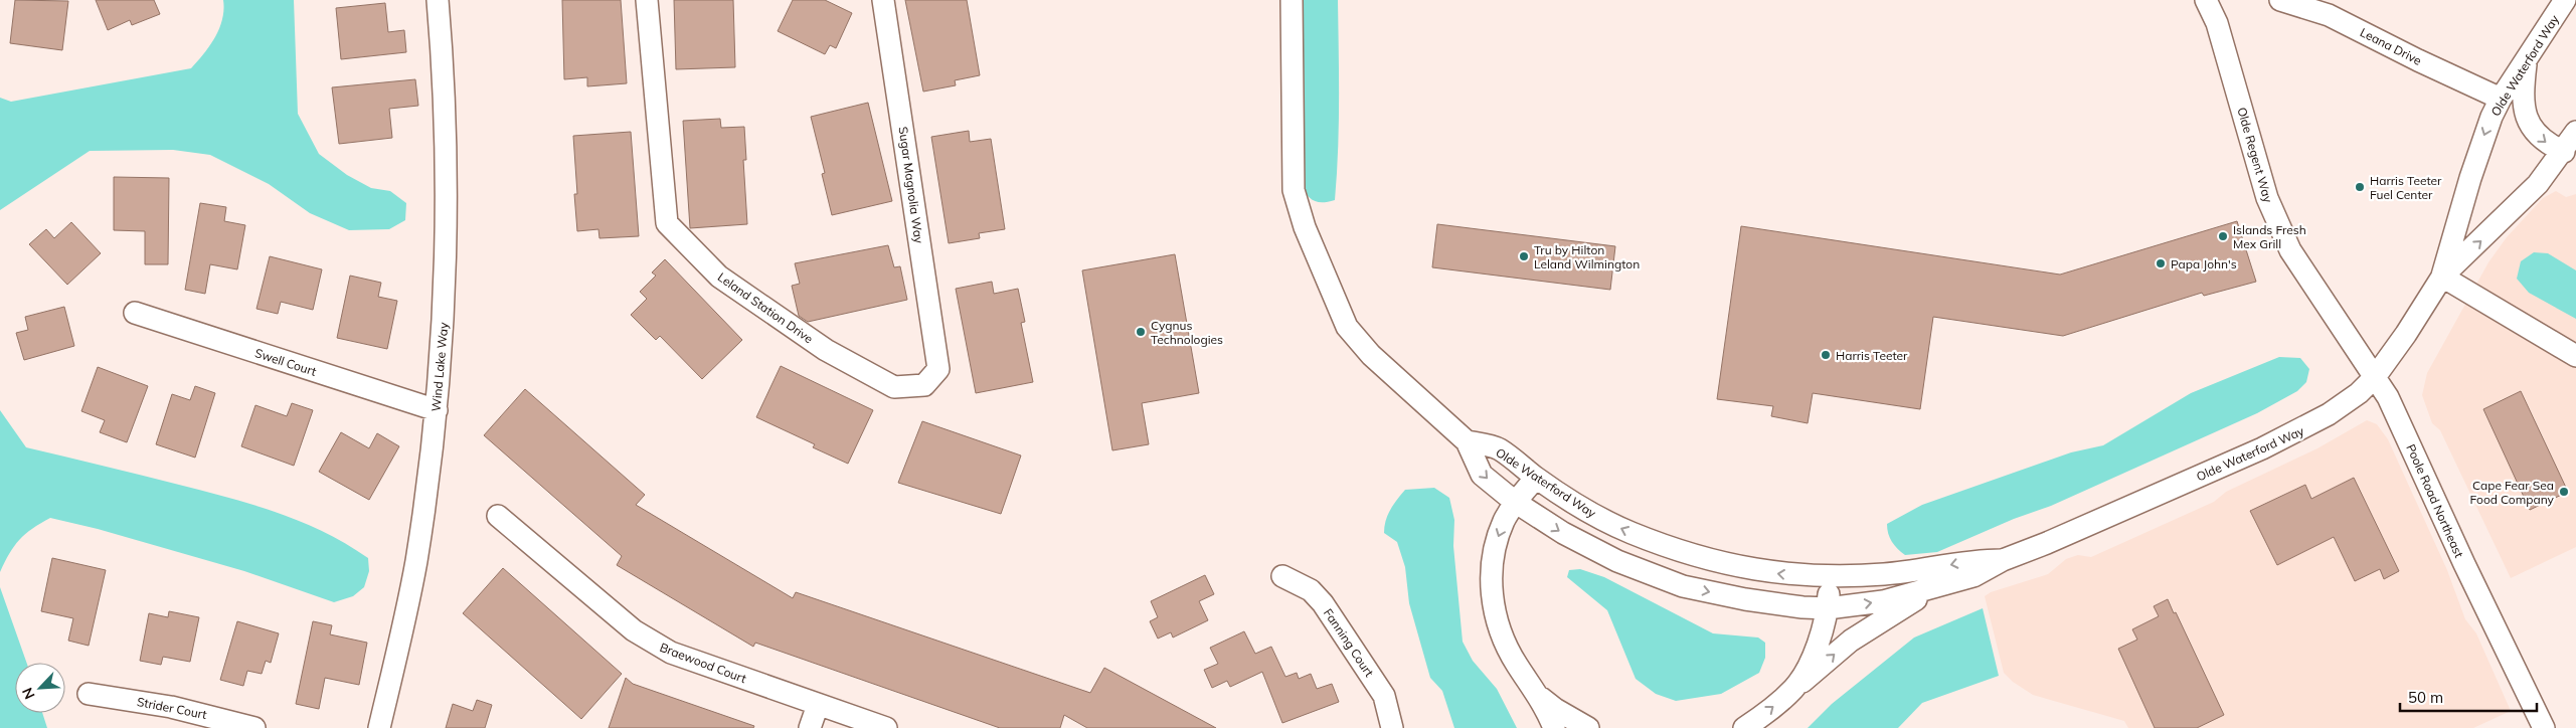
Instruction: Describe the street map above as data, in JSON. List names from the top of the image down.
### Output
{
  "streets": {
    "street": [
      "Leana Drive",
      "Olde Waterford Way",
      "Olde Regent Way",
      "Sugar Magnolia Way",
      "Leland Station Drive",
      "Swell Court",
      "Wind Lake Way",
      "Poole Road Northeast",
      "Fanning Court",
      "Braewood Court",
      "Strider Court"
    ]
  },
  "crossings": [
    ["Leana Drive", "Olde Waterford Way"],
    ["Olde Waterford Way", "Olde Regent Way"],
    ["Olde Waterford Way", "Poole Road Northeast"],
    ["Olde Regent Way", "Poole Road Northeast"],
    ["Sugar Magnolia Way", "Leland Station Drive"],
    ["Swell Court", "Wind Lake Way"]
  ],
  "places": [
    "Harris Teeter Fuel Center",
    "Islands Fresh Mex Grill",
    "Tru by Hilton Leland Wilmington",
    "Papa John's",
    "Cygnus Technologies",
    "Harris Teeter",
    "Cape Fear Sea Food Company"
  ],
  "scale_bar": "50 m",
  "north": "bottom left"
}
